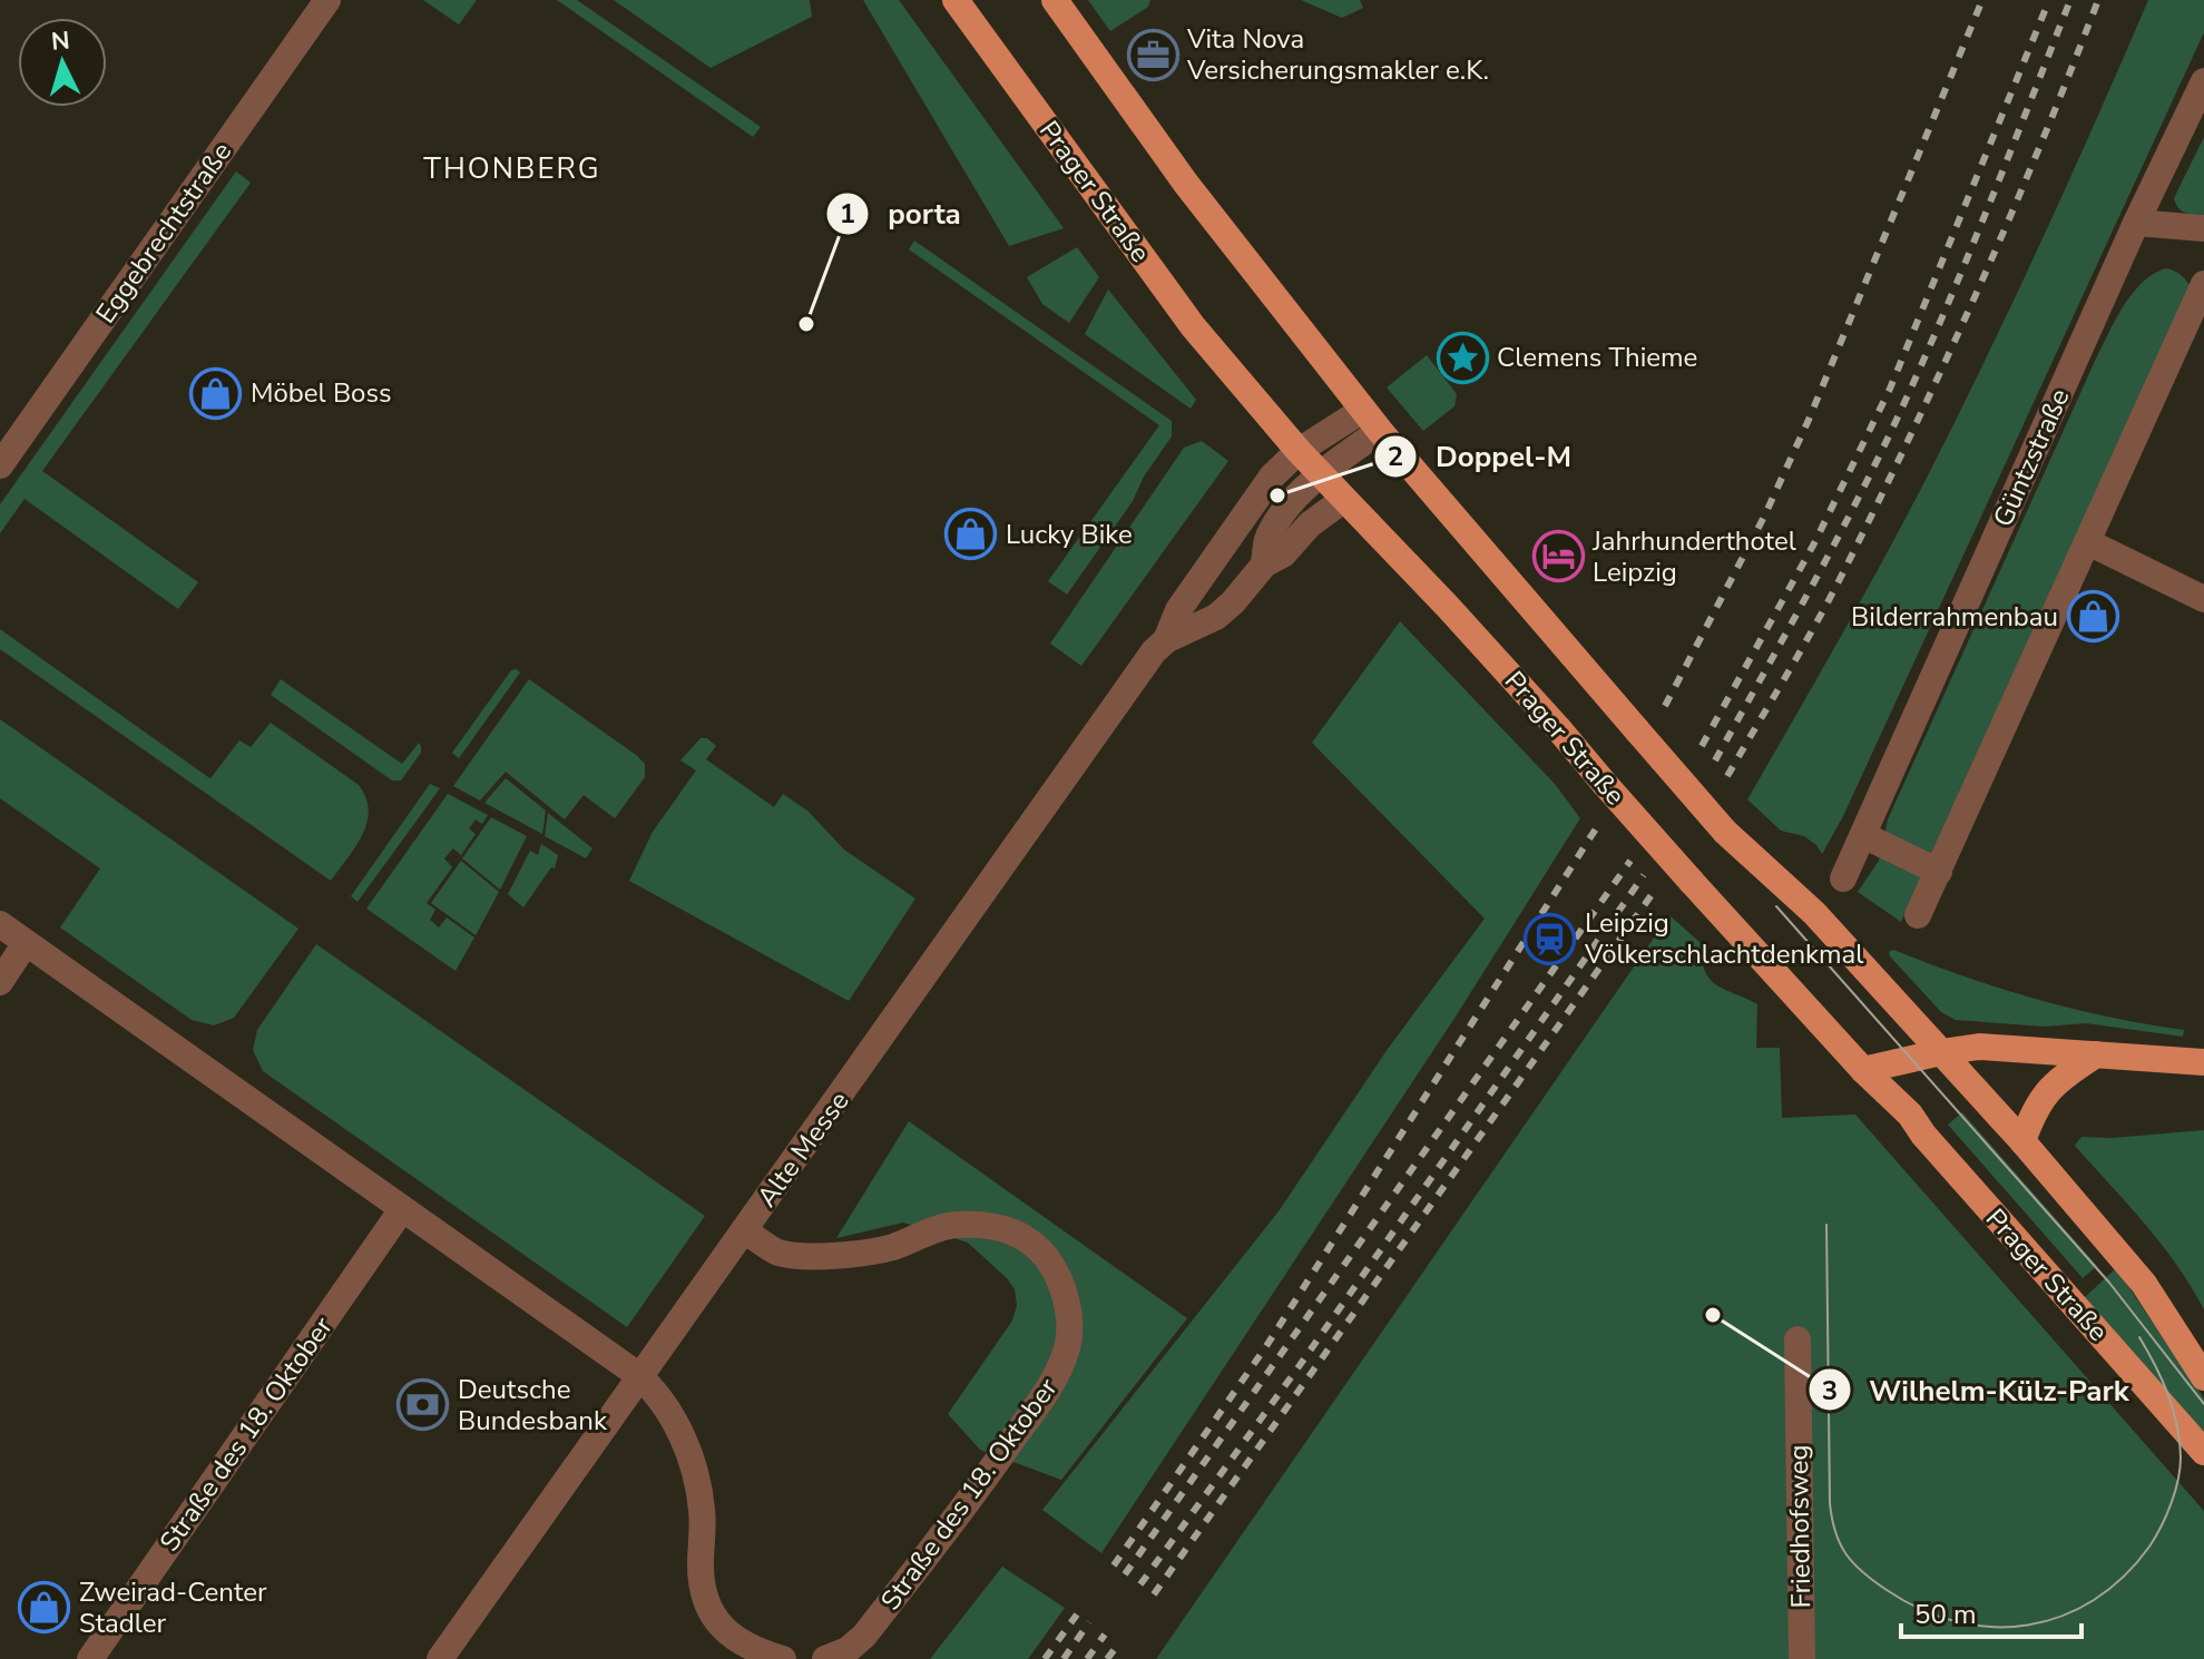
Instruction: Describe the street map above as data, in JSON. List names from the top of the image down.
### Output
{
  "streets": {
    "main road": ["Prager Straße"],
    "street": [
      "Eggebrechtstraße",
      "Güntzstraße",
      "Alte Messe",
      "Straße des 18. Oktober",
      "Friedhofsweg"
    ]
  },
  "crossings": [
    ["Prager Straße", "Alte Messe"],
    ["Alte Messe", "Straße des 18. Oktober"]
  ],
  "districts": ["THONBERG"],
  "places": {
    "office": ["Vita Nova Versicherungsmakler e.K."],
    "other": ["porta", "Doppel-M", "Wilhelm-Külz-Park"],
    "place": ["Clemens Thieme"],
    "shop": [
      "Möbel Boss",
      "Lucky Bike",
      "Bilderrahmenbau",
      "Zweirad-Center Stadler"
    ],
    "hotel": ["Jahrhunderthotel Leipzig"],
    "station": ["Leipzig Völkerschlachtdenkmal"],
    "bank": ["Deutsche Bundesbank"]
  },
  "scale_bar": "50 m",
  "north": "top"
}
